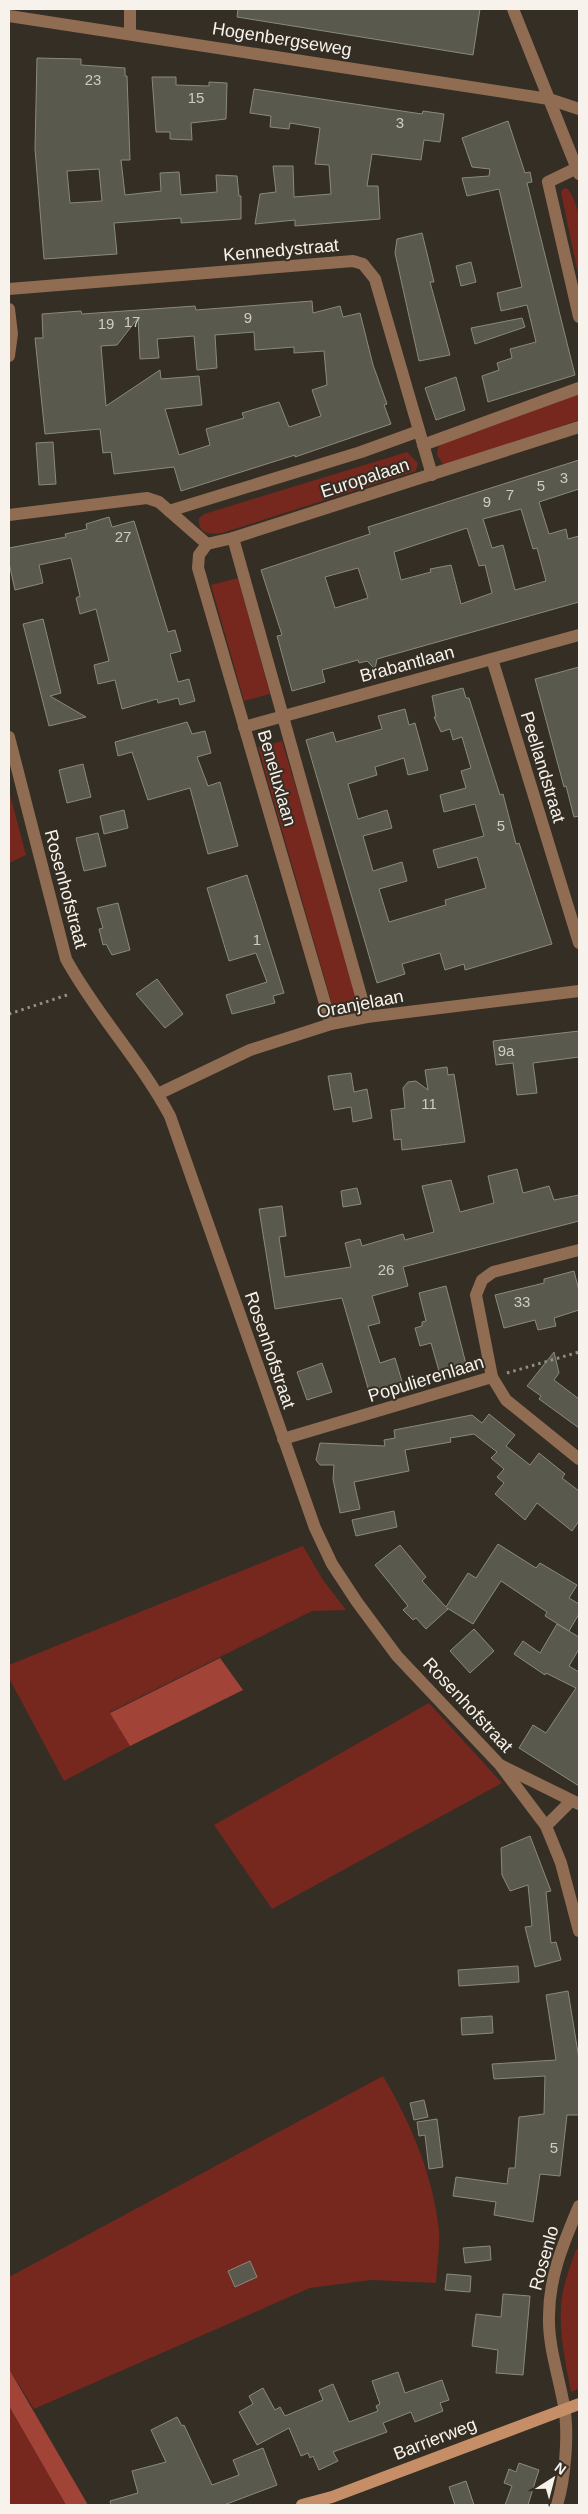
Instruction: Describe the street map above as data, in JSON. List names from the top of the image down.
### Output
{
  "streets": {
    "street": [
      "Hogenbergseweg",
      "Kennedystraat",
      "Europalaan",
      "Brabantlaan",
      "Peellandstraat",
      "Beneluxlaan",
      "Rosenhofstraat",
      "Oranjelaan",
      "Populierenlaan",
      "Rosenlo",
      "Barrierweg"
    ]
  },
  "crossings": [
    ["Kennedystraat", "Europalaan"],
    ["Europalaan", "Beneluxlaan"],
    ["Brabantlaan", "Peellandstraat"],
    ["Brabantlaan", "Beneluxlaan"],
    ["Beneluxlaan", "Oranjelaan"],
    ["Rosenhofstraat", "Oranjelaan"],
    ["Rosenhofstraat", "Populierenlaan"],
    ["Rosenlo", "Barrierweg"]
  ],
  "house_numbers": [
    "23",
    "15",
    "3",
    "9",
    "17",
    "19",
    "3",
    "5",
    "7",
    "9",
    "27",
    "5",
    "1",
    "9a",
    "11",
    "26",
    "33",
    "5"
  ],
  "north": "top right"
}
